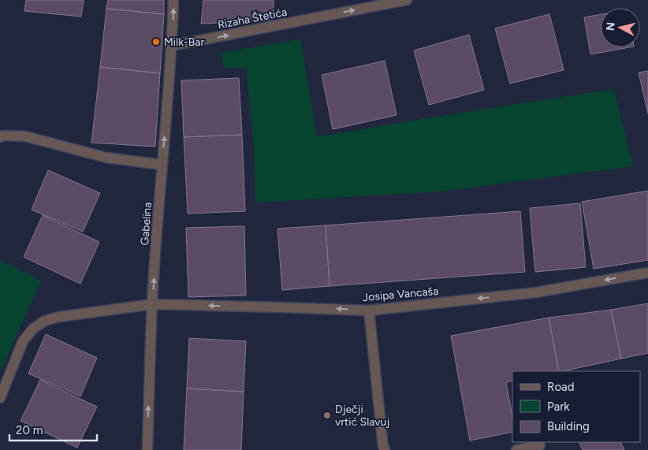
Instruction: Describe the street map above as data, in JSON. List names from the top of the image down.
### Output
{
  "streets": {
    "street": ["Rizaha Štetića", "Gabelina", "Josipa Vancaša"]
  },
  "crossings": [
    ["Rizaha Štetića", "Gabelina"],
    ["Gabelina", "Josipa Vancaša"]
  ],
  "one_way": ["Rizaha Štetića", "Gabelina", "Josipa Vancaša"],
  "places": ["Milk-Bar", "Dječji vrtić Slavuj"],
  "legend": ["Road", "Park", "Building"],
  "scale_bar": "20 m",
  "north": "left"
}
